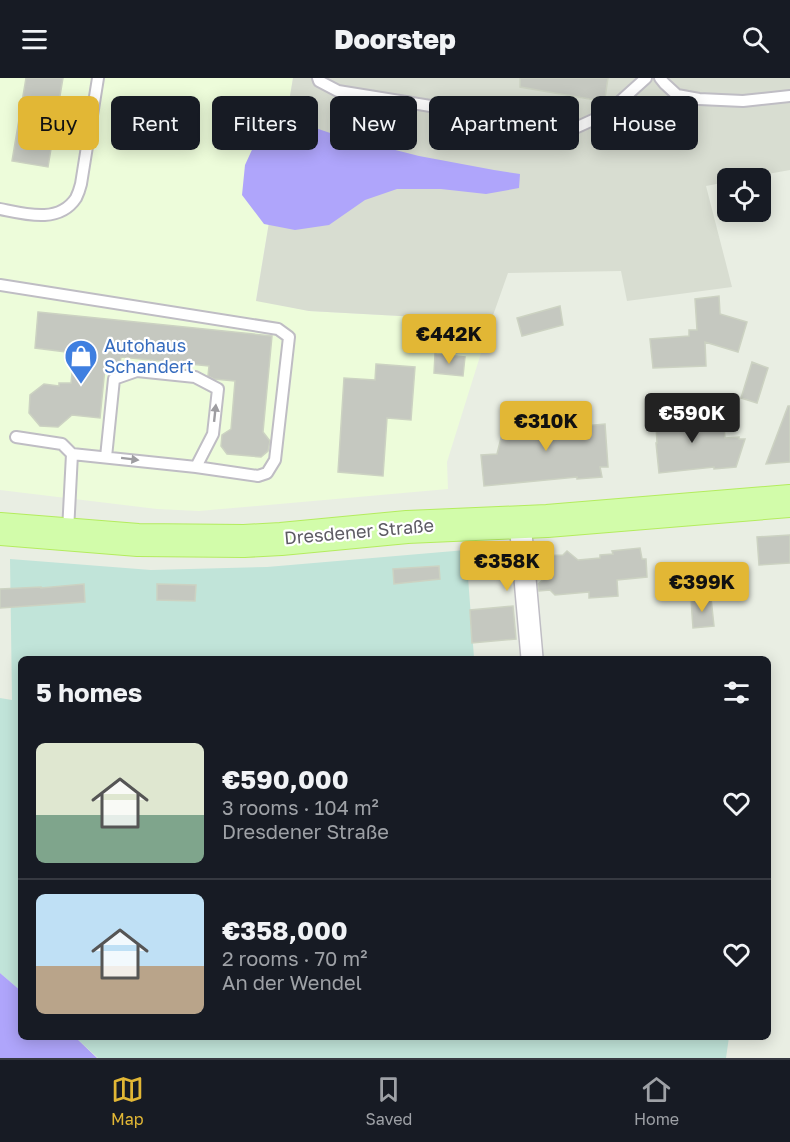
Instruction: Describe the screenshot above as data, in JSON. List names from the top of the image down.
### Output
{
  "streets": {
    "main road": ["Dresdener Straße"]
  },
  "places": {
    "shop": ["Autohaus Schandert"]
  },
  "page": {
    "header": "Doorstep",
    "chip": [
      "Buy",
      "Rent",
      "Filters",
      "New",
      "Apartment",
      "House"
    ],
    "price": [
      "€442K",
      "€590K",
      "€310K",
      "€358K",
      "€399K"
    ],
    "heading": "5 homes",
    "list": [
      {
        "name": "€590,000",
        "note": "3 rooms · 104 m² · Dresdener Straße"
      },
      {
        "name": "€358,000",
        "note": "2 rooms · 70 m² · An der Wendel"
      }
    ],
    "tabs": ["Map", "Saved", "Home"]
  }
}
